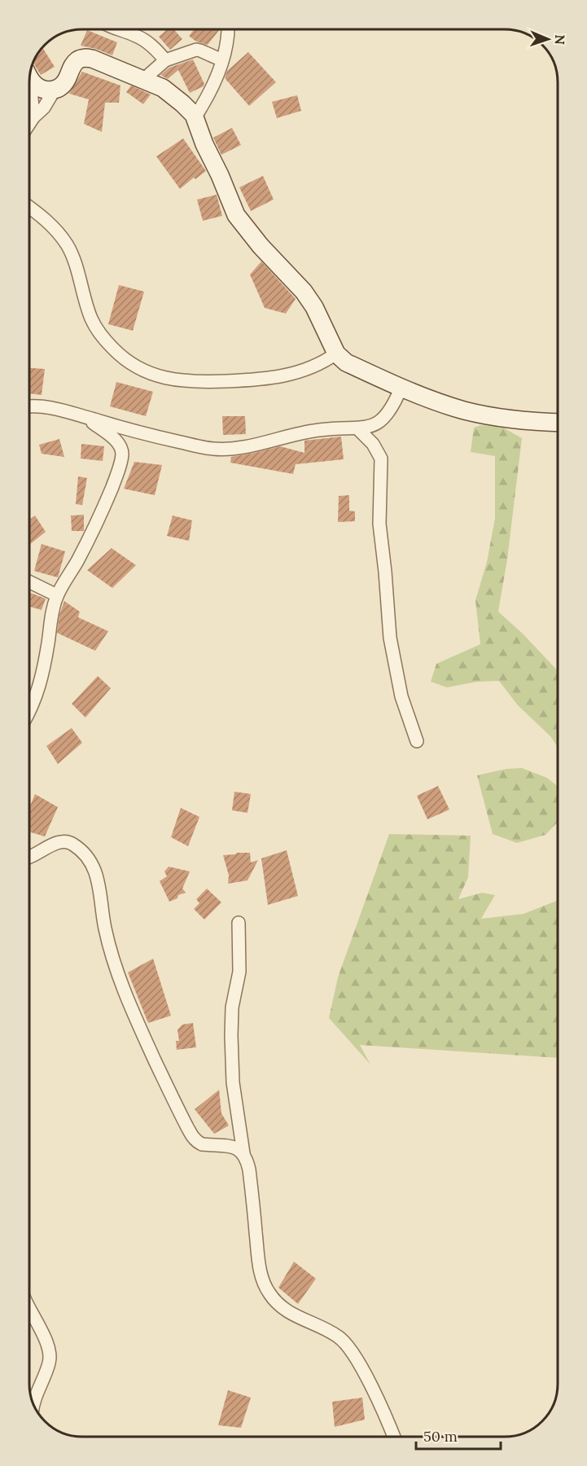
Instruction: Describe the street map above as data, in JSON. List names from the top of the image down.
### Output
{
  "scale_bar": "50 m",
  "north": "right"
}
